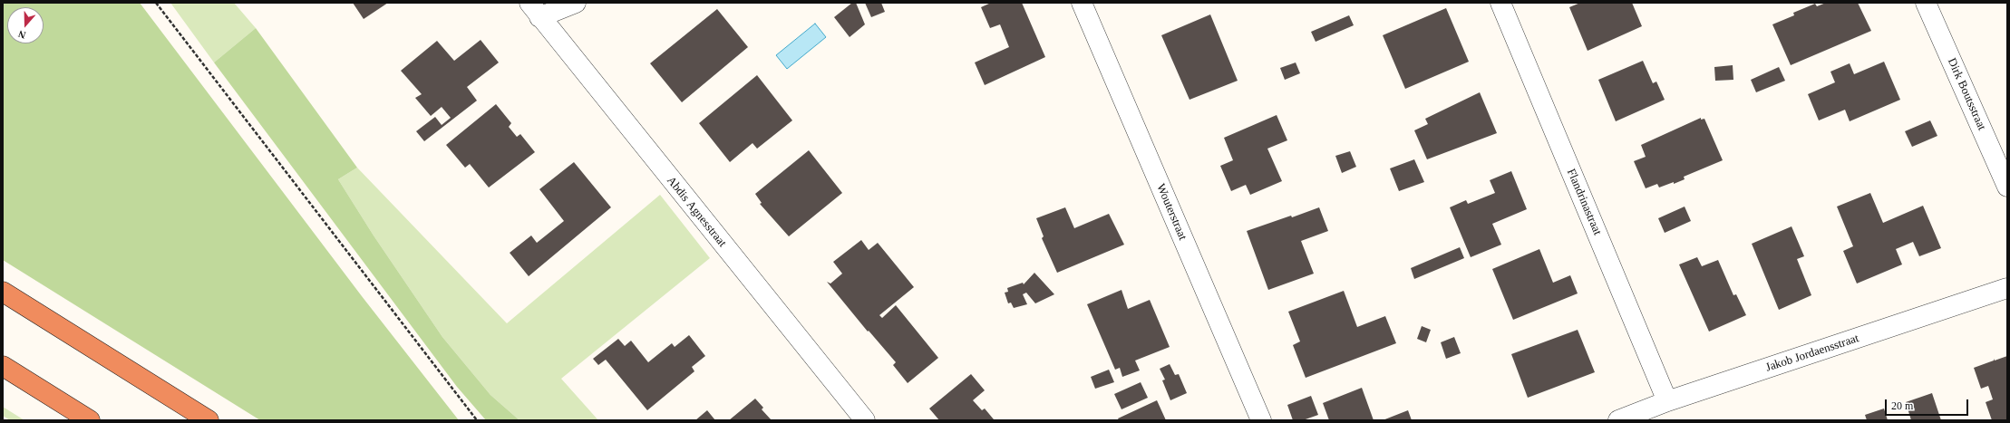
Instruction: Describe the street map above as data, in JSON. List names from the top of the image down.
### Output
{
  "streets": {
    "street": [
      "Dirk Boutsstraat",
      "Flandrinastraat",
      "Abdis Agnesstraat",
      "Wouterstraat",
      "Jakob Jordaensstraat"
    ]
  },
  "crossings": [
    ["Flandrinastraat", "Jakob Jordaensstraat"]
  ],
  "scale_bar": "20 m",
  "north": "bottom"
}
